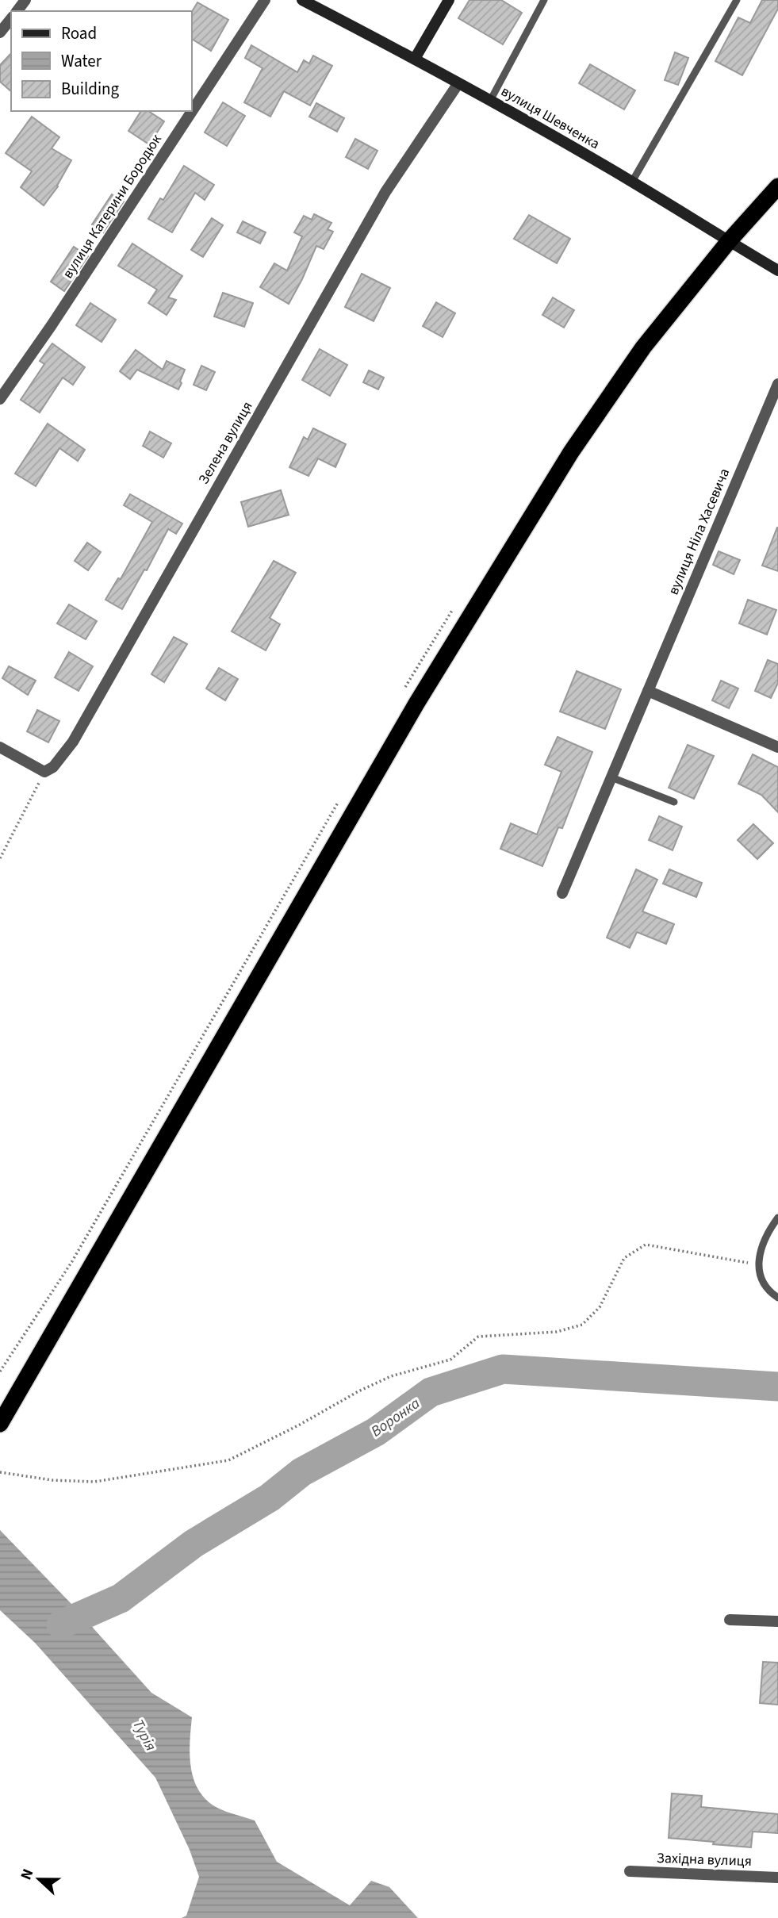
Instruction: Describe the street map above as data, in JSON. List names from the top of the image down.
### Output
{
  "streets": {
    "street": [
      "вулиця Шевченка",
      "вулиця Катерини Бородюк",
      "Зелена вулиця",
      "вулиця Ніла Хасевича",
      "Західна вулиця"
    ]
  },
  "crossings": [
    ["вулиця Шевченка", "Зелена вулиця"]
  ],
  "water": ["Воронка", "Турія"],
  "legend": ["Road", "Water", "Building"],
  "north": "left"
}
